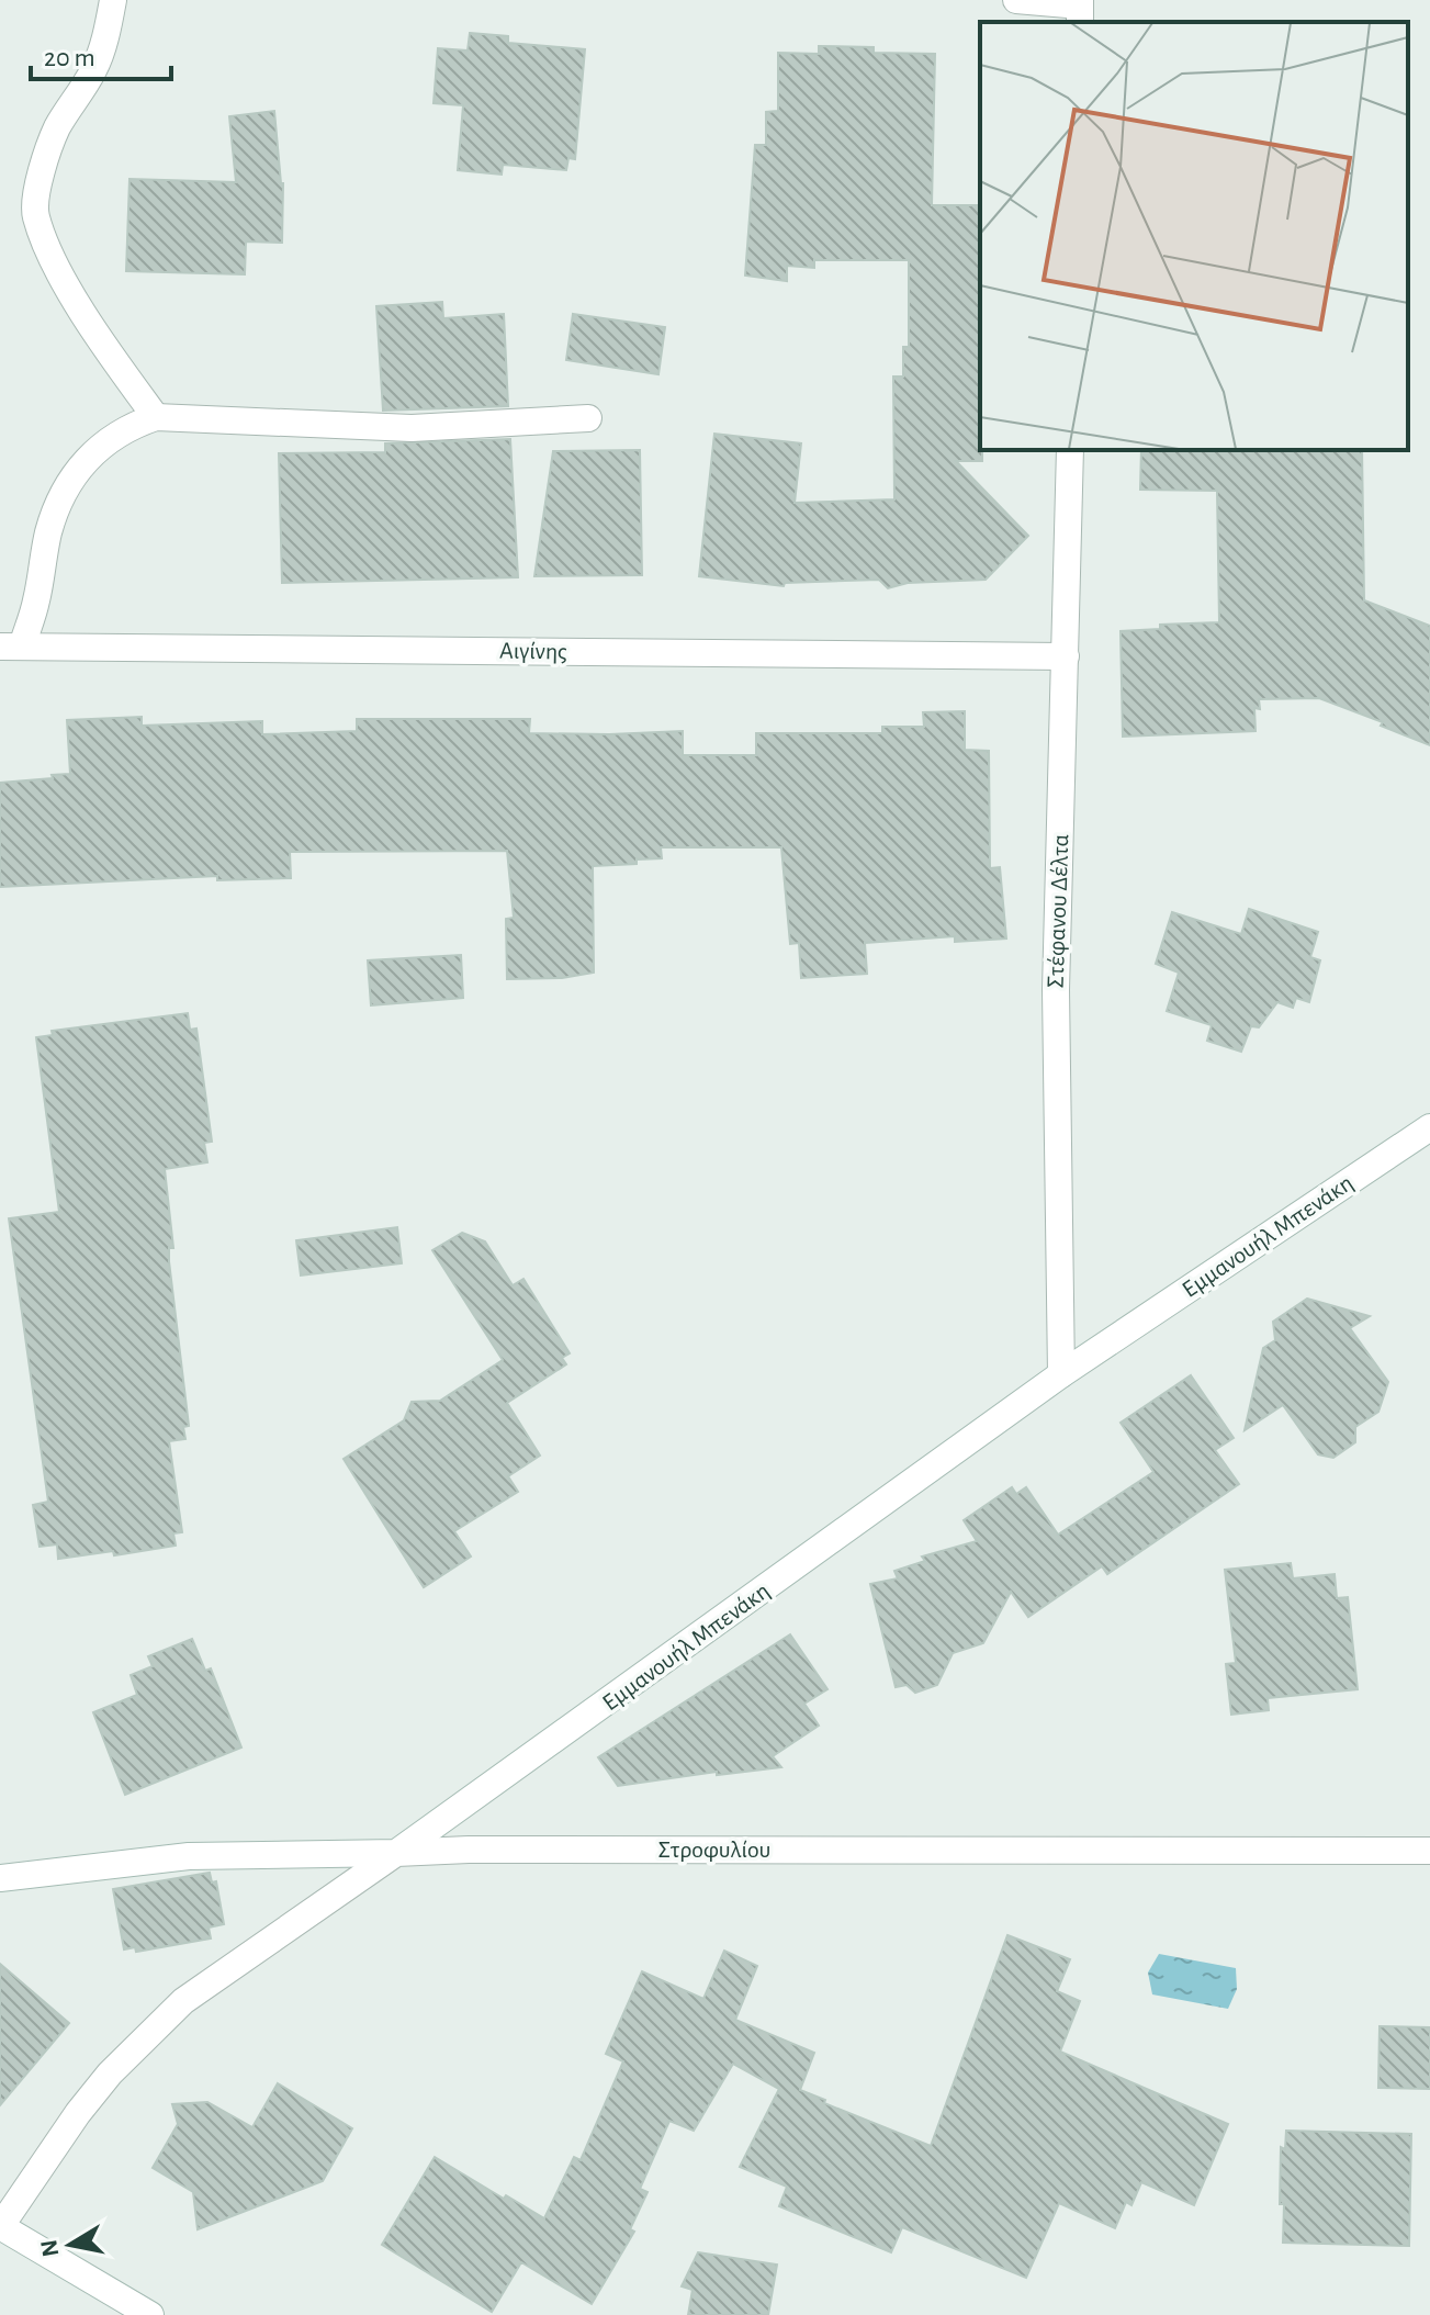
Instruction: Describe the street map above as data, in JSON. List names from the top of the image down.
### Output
{
  "streets": {
    "street": [
      "Αιγίνης",
      "Στέφανου Δέλτα",
      "Εμμανουήλ Μπενάκη",
      "Στροφυλίου"
    ]
  },
  "crossings": [
    ["Αιγίνης", "Στέφανου Δέλτα"],
    ["Στέφανου Δέλτα", "Εμμανουήλ Μπενάκη"],
    ["Εμμανουήλ Μπενάκη", "Στροφυλίου"]
  ],
  "scale_bar": "20 m",
  "north": "left"
}
